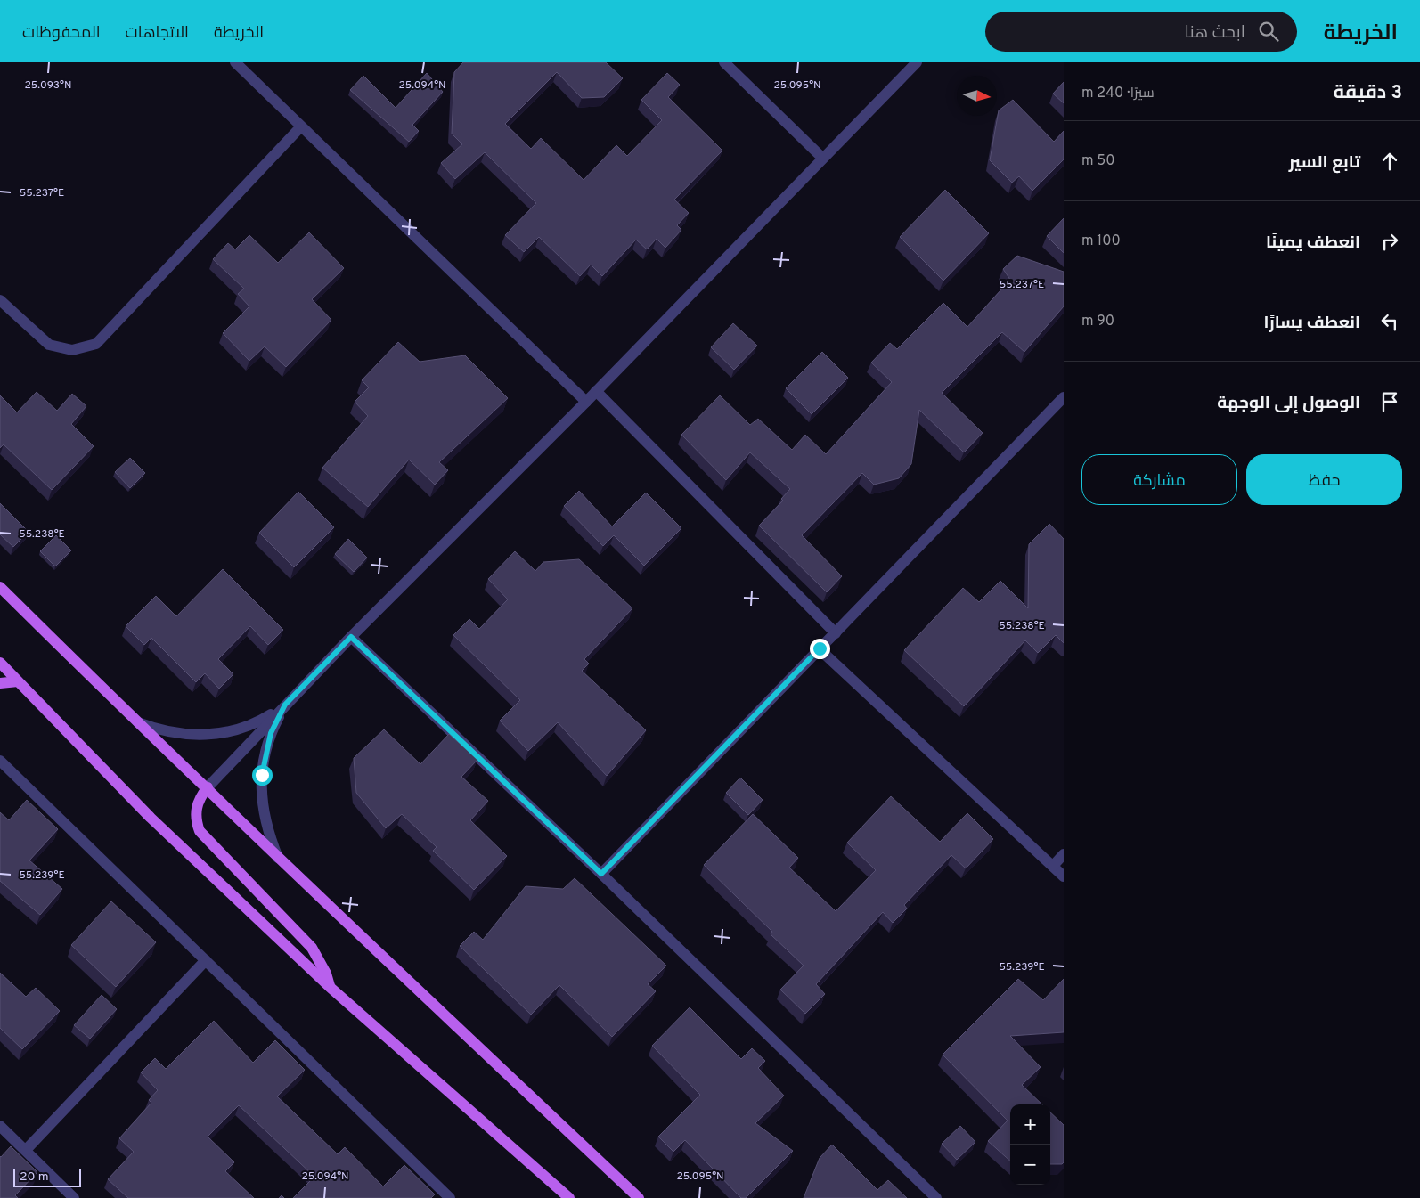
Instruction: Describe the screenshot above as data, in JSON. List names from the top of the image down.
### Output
{
  "scale_bar": "20 m",
  "north": "right",
  "page": {
    "header": "الخريطة",
    "search": "ابحث هنا",
    "nav": ["الخريطة", "الاتجاهات", "المحفوظات"],
    "heading": ["3 دقيقة", "سيرًا · 240 m"],
    "list": [
      ["تابع السير", "50 m"],
      ["انعطف يمينًا", "100 m"],
      ["انعطف يسارًا", "90 m"],
      "الوصول إلى الوجهة"
    ],
    "buttons": ["حفظ", "مشاركة"],
    "map_buttons": ["+", "−"],
    "scale": "20 m"
  },
  "coordinates": [
    "25.093°N",
    "25.094°N",
    "25.095°N",
    "55.237°E",
    "55.238°E",
    "55.239°E"
  ]
}
